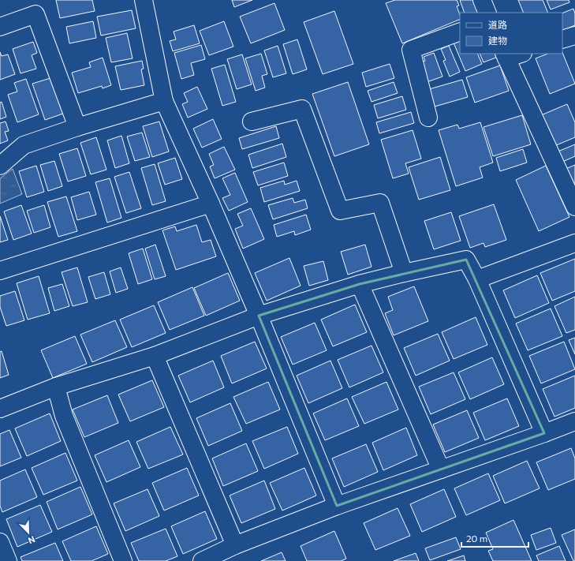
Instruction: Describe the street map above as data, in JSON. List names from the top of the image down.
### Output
{
  "legend": ["道路", "建物"],
  "scale_bar": "20 m",
  "north": "bottom right"
}
